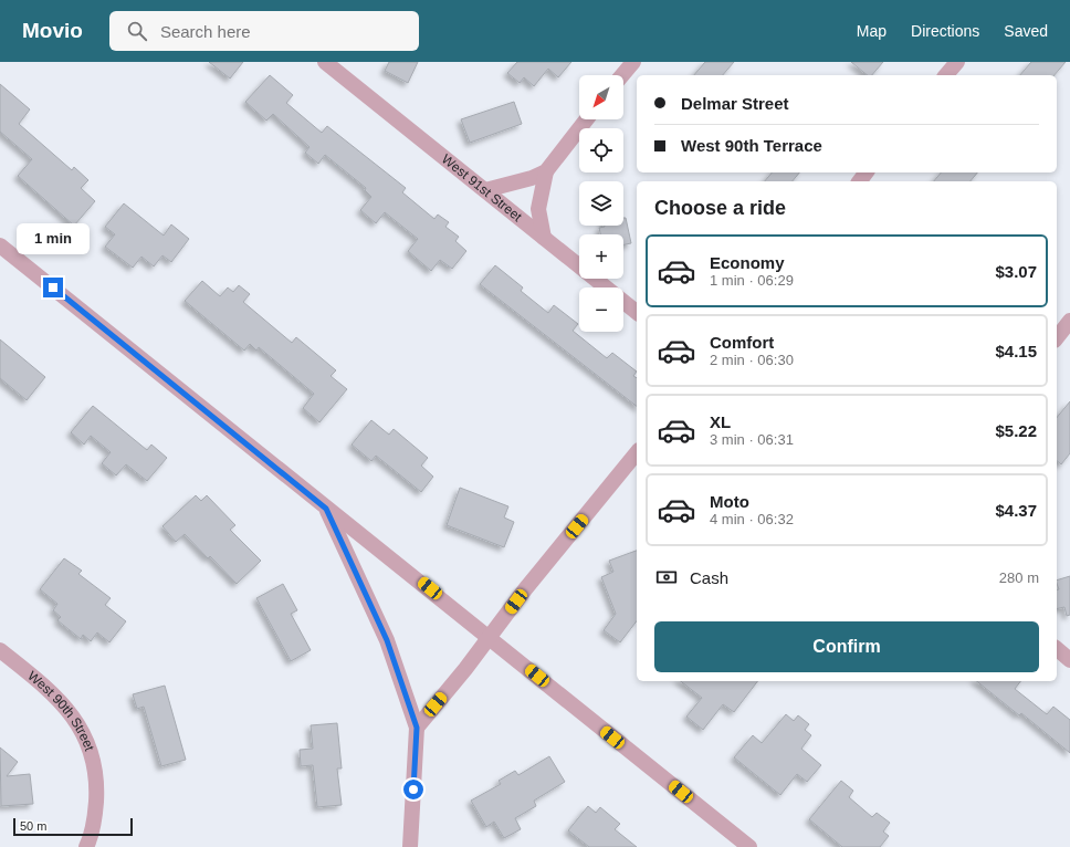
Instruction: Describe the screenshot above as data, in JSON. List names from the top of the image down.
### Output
{
  "streets": {
    "street": ["West 91st Street", "West 90th Street"]
  },
  "scale_bar": "50 m",
  "north": "bottom left",
  "page": {
    "header": "Movio",
    "search": "Search here",
    "nav": ["Map", "Directions", "Saved"],
    "map_buttons": ["+", "−"],
    "banner": ["Delmar Street", "West 90th Terrace"],
    "heading": "Choose a ride",
    "bubble": "1 min",
    "list": [
      {
        "name": "Economy",
        "note": "1 min · 06:29",
        "value": "$3.07"
      },
      {
        "name": "Comfort",
        "note": "2 min · 06:30",
        "value": "$4.15"
      },
      {
        "name": "XL",
        "note": "3 min · 06:31",
        "value": "$5.22"
      },
      {
        "name": "Moto",
        "note": "4 min · 06:32",
        "value": "$4.37"
      }
    ],
    "pay": ["Cash", "280 m"],
    "buttons": "Confirm",
    "scale": "50 m"
  }
}
